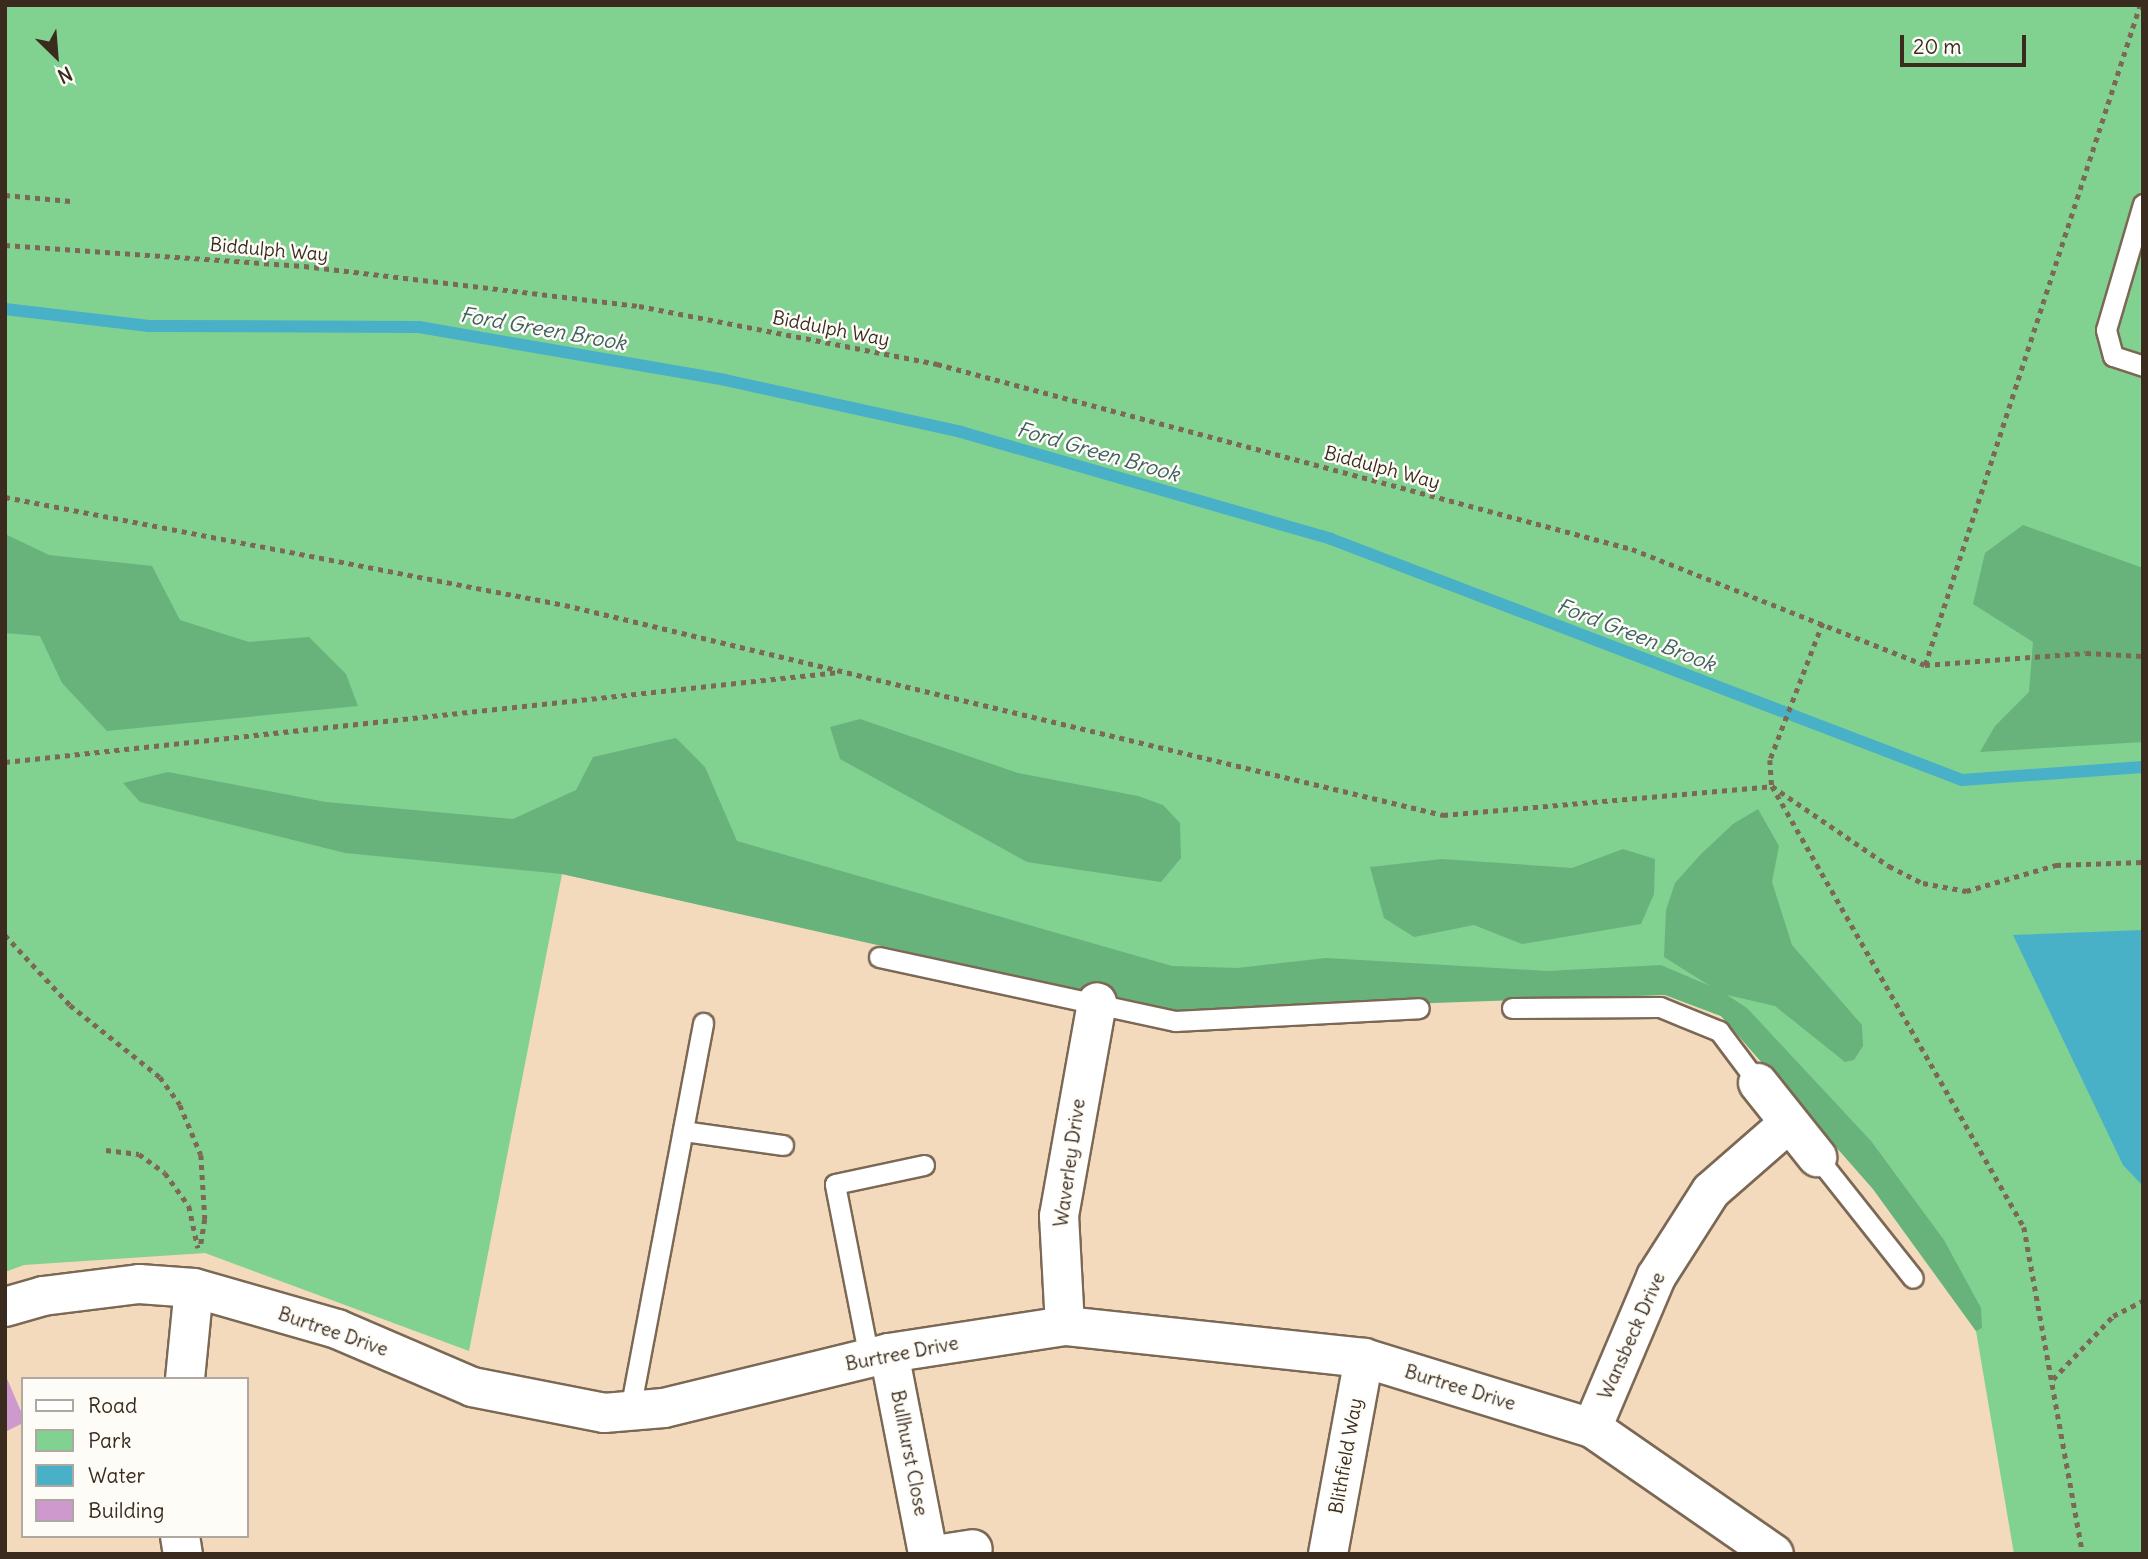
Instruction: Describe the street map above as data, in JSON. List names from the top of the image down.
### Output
{
  "streets": {
    "street": [
      "Waverley Drive",
      "Burtree Drive",
      "Wansbeck Drive",
      "Bullhurst Close",
      "Blithfield Way"
    ],
    "path": ["Biddulph Way"]
  },
  "crossings": [
    ["Waverley Drive", "Burtree Drive"],
    ["Burtree Drive", "Wansbeck Drive"],
    ["Burtree Drive", "Bullhurst Close"],
    ["Burtree Drive", "Blithfield Way"]
  ],
  "water": ["Ford Green Brook"],
  "legend": [
    "Road",
    "Park",
    "Water",
    "Building"
  ],
  "scale_bar": "20 m",
  "north": "bottom right"
}
